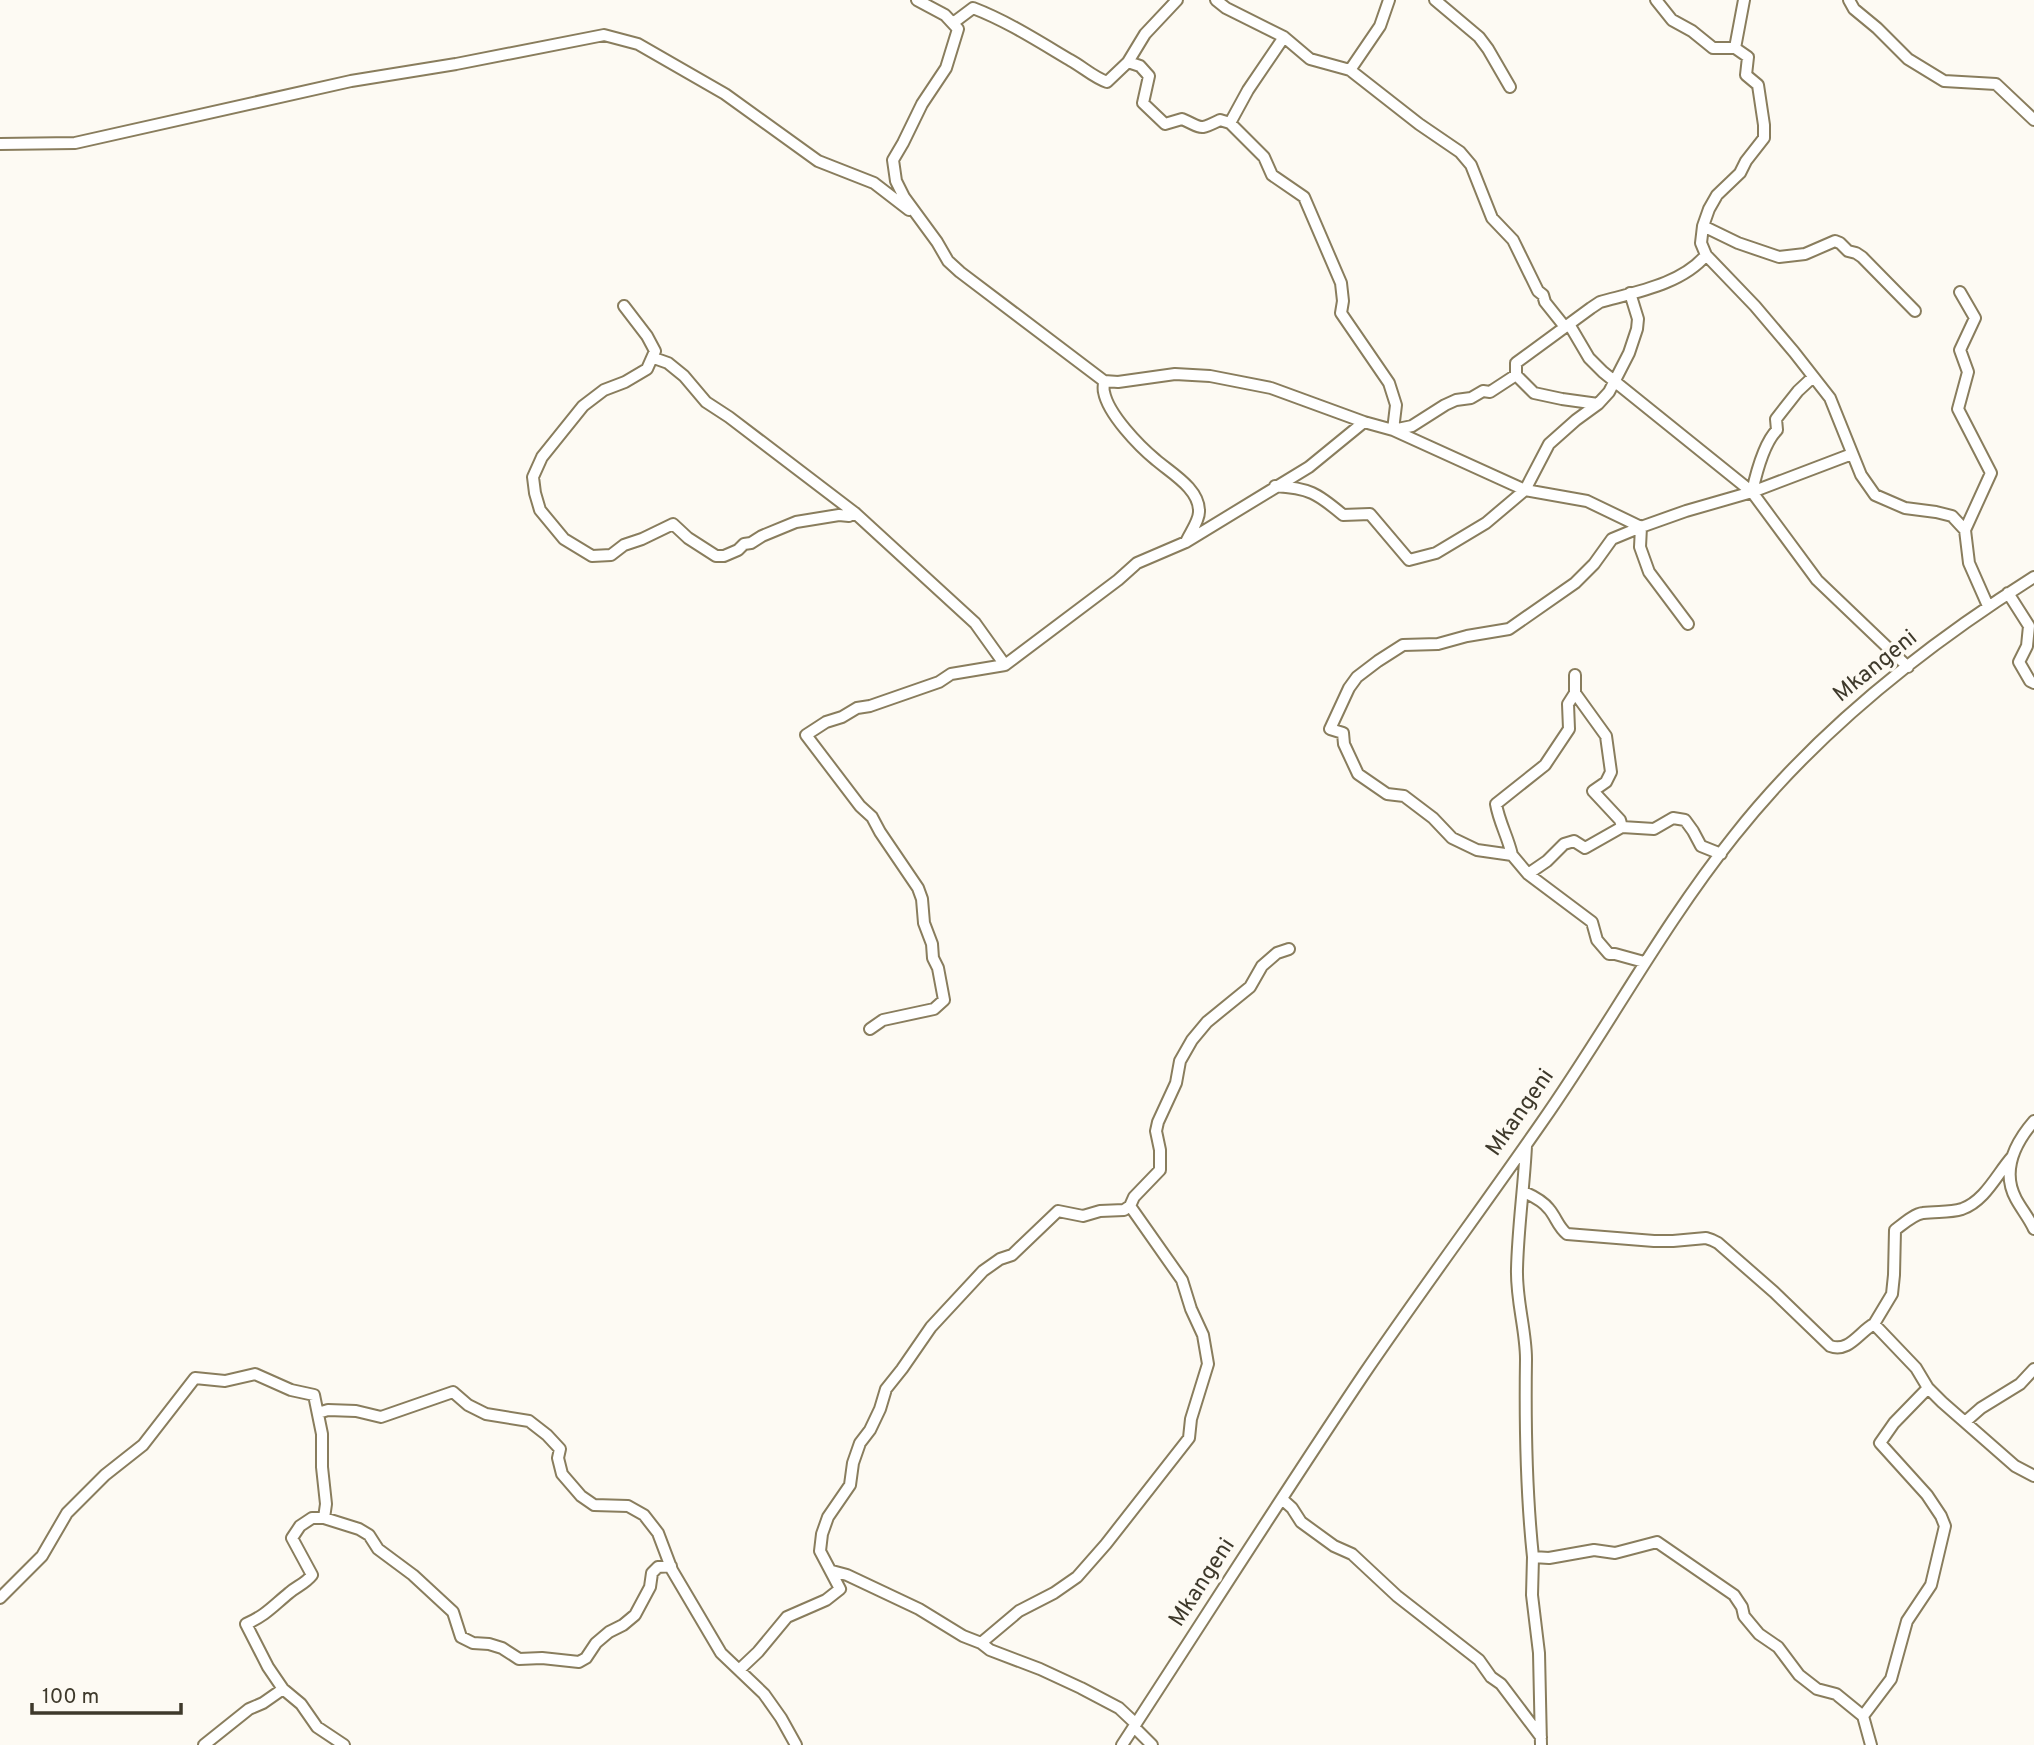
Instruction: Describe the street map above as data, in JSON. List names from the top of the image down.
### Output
{
  "streets": {
    "street": ["Mkangeni"]
  },
  "scale_bar": "100 m"
}
